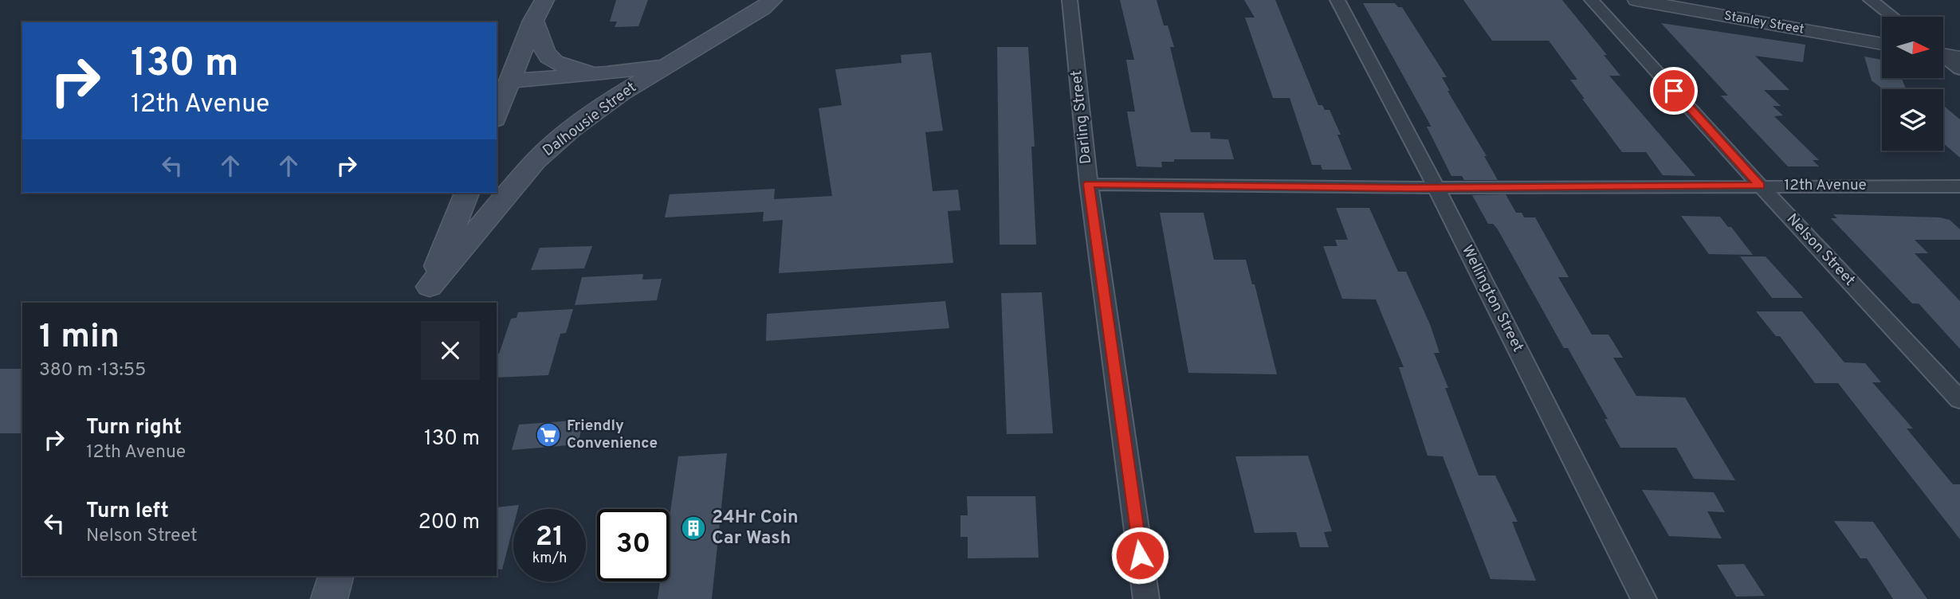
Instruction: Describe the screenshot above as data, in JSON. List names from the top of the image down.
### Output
{
  "streets": {
    "main road": ["Dalhousie Street"],
    "street": [
      "Stanley Street",
      "Darling Street",
      "12th Avenue",
      "Nelson Street",
      "Wellington Street"
    ]
  },
  "crossings": [
    ["Darling Street", "12th Avenue"],
    ["12th Avenue", "Nelson Street"],
    ["12th Avenue", "Wellington Street"]
  ],
  "places": {
    "supermarket": ["Friendly Convenience"],
    "building": ["24Hr Coin Car Wash"]
  },
  "north": "right",
  "page": {
    "turn": ["130 m", "12th Avenue"],
    "heading": ["1 min", "380 m · 13:55"],
    "list": [
      {
        "name": "Turn right",
        "note": "12th Avenue",
        "value": "130 m"
      },
      {
        "name": "Turn left",
        "note": "Nelson Street",
        "value": "200 m"
      }
    ],
    "speed": "21 km/h",
    "limit": "30"
  }
}
